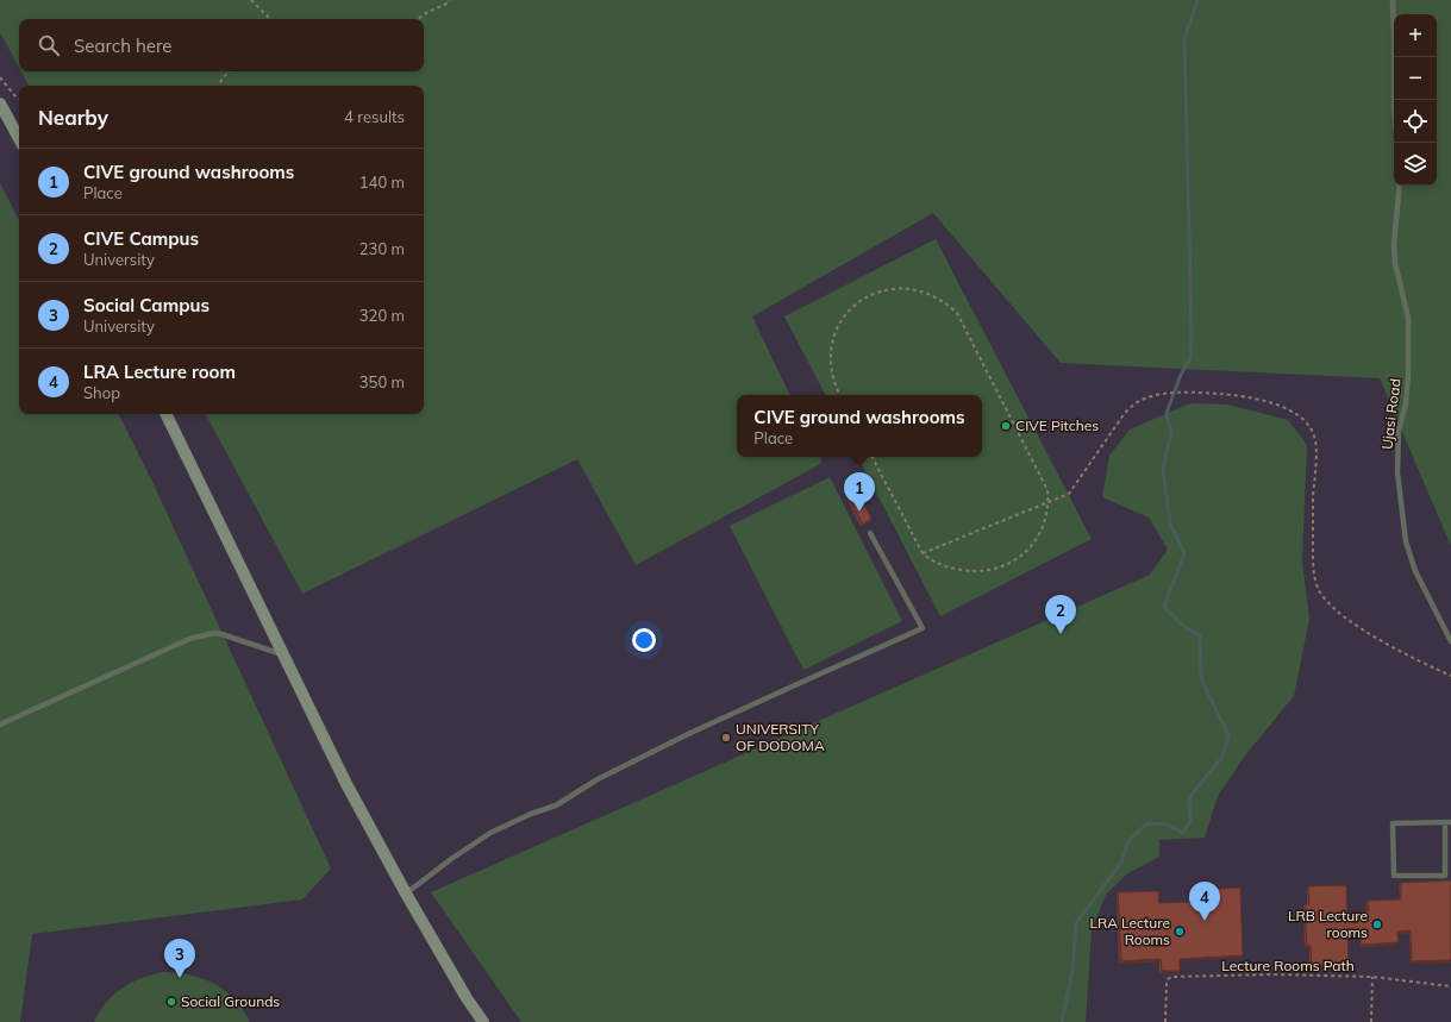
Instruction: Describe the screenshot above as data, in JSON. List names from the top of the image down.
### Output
{
  "streets": {
    "lane": ["Ujasi Road"],
    "path": ["Lecture Rooms Path"]
  },
  "places": [
    "CIVE Pitches",
    "UNIVERSITY OF DODOMA",
    "LRB Lecture rooms",
    "LRA Lecture Rooms",
    "Social Grounds"
  ],
  "page": {
    "map_buttons": ["+", "−"],
    "search": "Search here",
    "heading": ["Nearby", "4 results"],
    "list": [
      {
        "mark": "1",
        "name": "CIVE ground washrooms",
        "note": "Place",
        "value": "140 m"
      },
      {
        "mark": "2",
        "name": "CIVE Campus",
        "note": "University",
        "value": "230 m"
      },
      {
        "mark": "3",
        "name": "Social Campus",
        "note": "University",
        "value": "320 m"
      },
      {
        "mark": "4",
        "name": "LRA Lecture room",
        "note": "Shop",
        "value": "350 m"
      }
    ],
    "popup": ["CIVE ground washrooms", "Place"],
    "pins": [
      "1",
      "2",
      "4",
      "3"
    ]
  }
}
